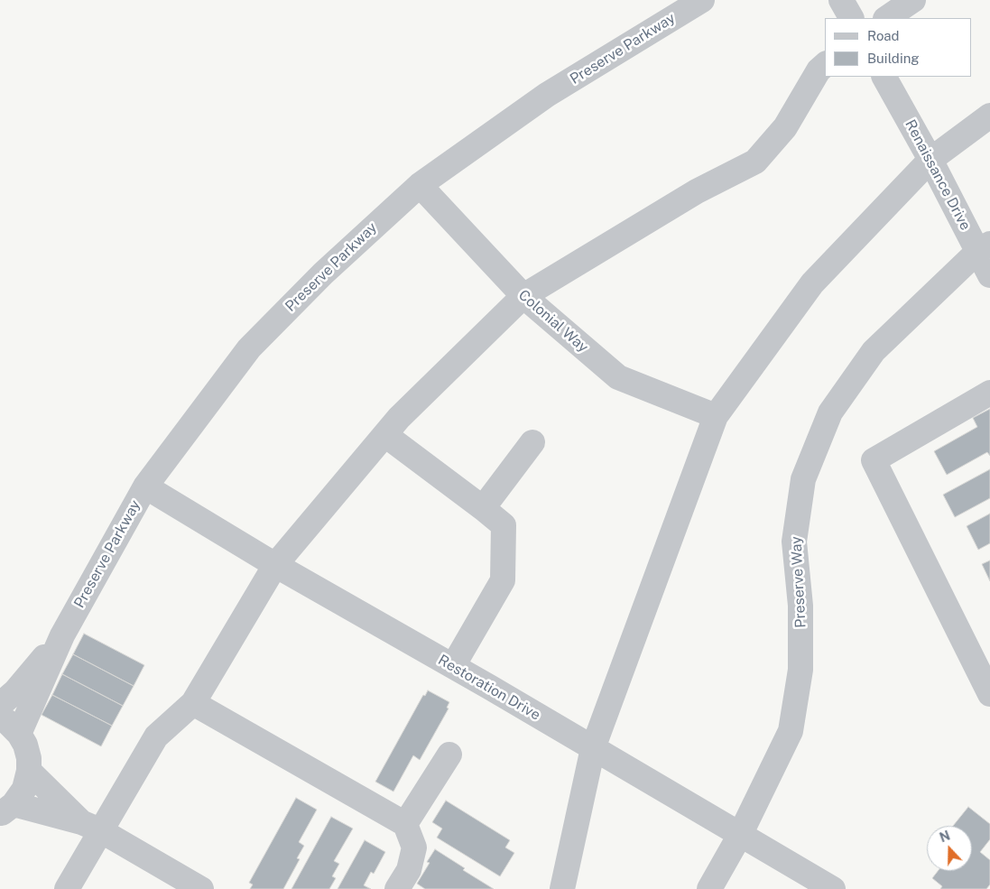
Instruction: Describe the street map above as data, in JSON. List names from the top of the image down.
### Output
{
  "streets": {
    "street": [
      "Preserve Parkway",
      "Renaissance Drive",
      "Colonial Way",
      "Preserve Way",
      "Restoration Drive"
    ]
  },
  "crossings": [
    ["Preserve Parkway", "Colonial Way"],
    ["Preserve Parkway", "Restoration Drive"],
    ["Renaissance Drive", "Preserve Way"],
    ["Preserve Way", "Restoration Drive"]
  ],
  "legend": ["Road", "Building"],
  "north": "top"
}
